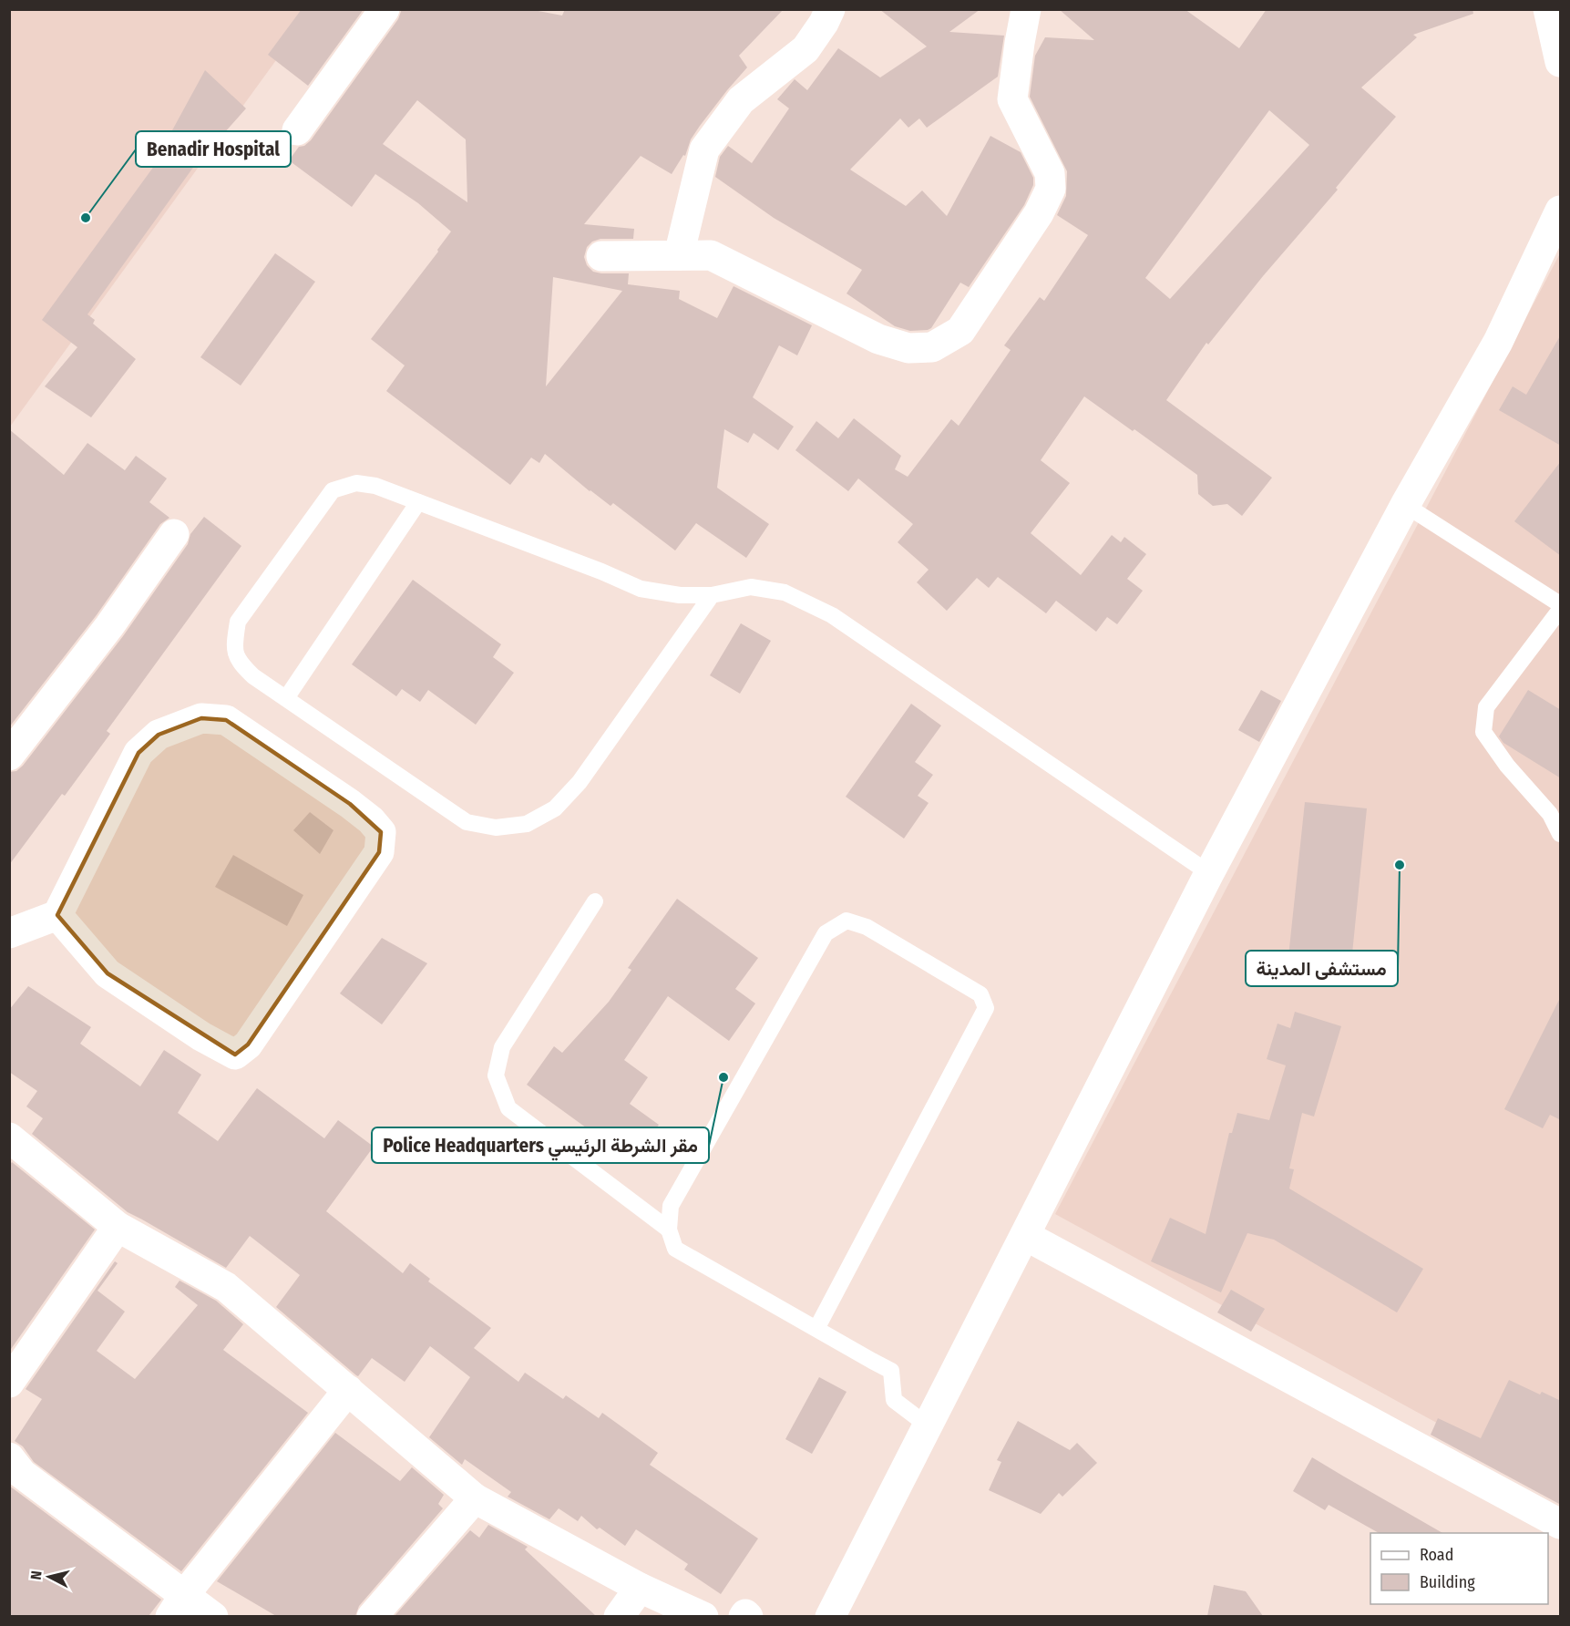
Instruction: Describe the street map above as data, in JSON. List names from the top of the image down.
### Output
{
  "places": ["Benadir Hospital", "مستشفى المدينة", "Police Headquarters مقر الشرطة الرئيسي"],
  "legend": ["Road", "Building"],
  "north": "left"
}
